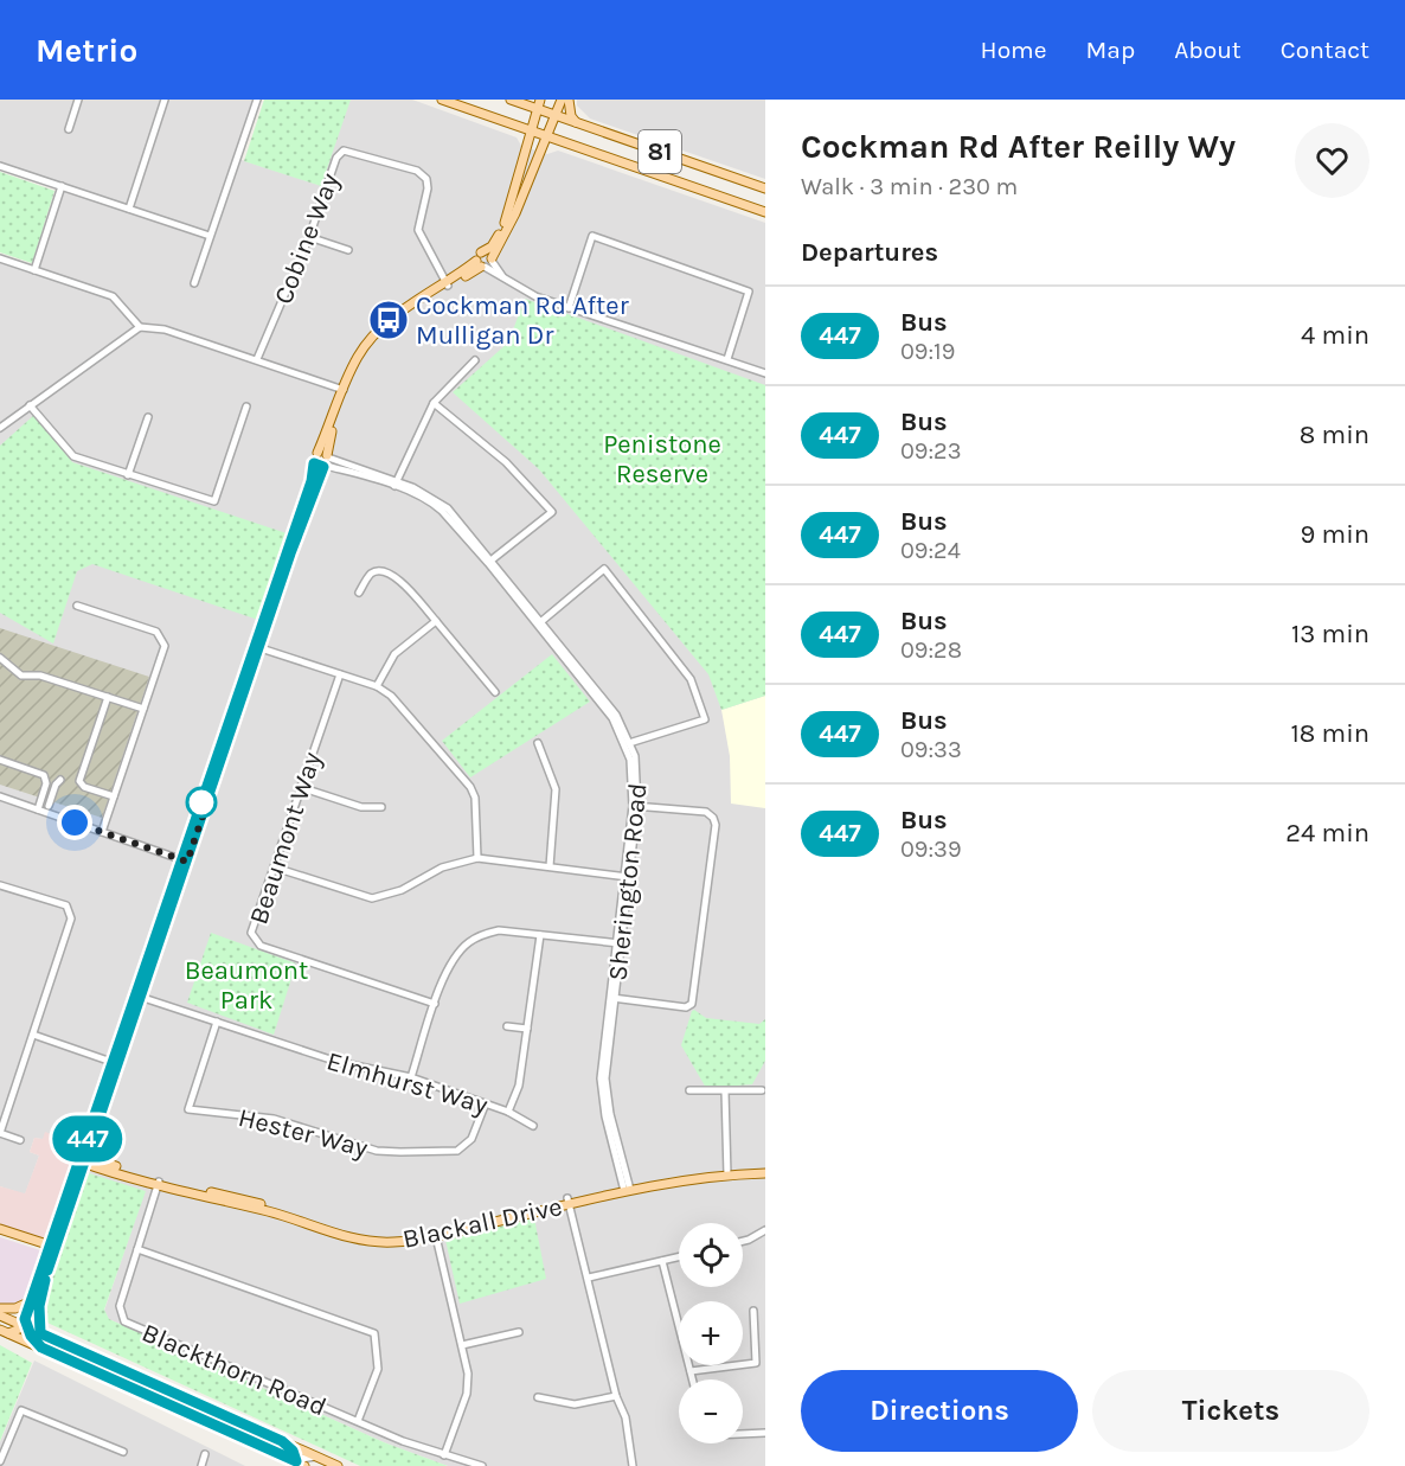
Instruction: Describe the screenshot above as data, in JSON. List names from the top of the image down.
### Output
{
  "streets": {
    "main road": ["81", "Blackall Drive"],
    "street": [
      "Cobine Way",
      "Beaumont Way",
      "Sherington Road",
      "Elmhurst Way",
      "Hester Way",
      "Blackthorn Road"
    ]
  },
  "crossings": [
    ["Sherington Road", "Blackall Drive"],
    ["Elmhurst Way", "Hester Way"],
    ["Blackall Drive", "Blackthorn Road"]
  ],
  "parks": ["Penistone Reserve", "Beaumont Park"],
  "places": {
    "bus stop": ["Cockman Rd After Mulligan Dr"]
  },
  "lines": ["bus line 447"],
  "page": {
    "header": "Metrio",
    "nav": [
      "Home",
      "Map",
      "About",
      "Contact"
    ],
    "on_map": "447",
    "heading": [
      ["Cockman Rd After Reilly Wy", "Walk · 3 min · 230 m"],
      "Departures"
    ],
    "list": [
      {
        "mark": "447",
        "name": "Bus",
        "note": "09:19",
        "value": "4 min"
      },
      {
        "mark": "447",
        "name": "Bus",
        "note": "09:23",
        "value": "8 min"
      },
      {
        "mark": "447",
        "name": "Bus",
        "note": "09:24",
        "value": "9 min"
      },
      {
        "mark": "447",
        "name": "Bus",
        "note": "09:28",
        "value": "13 min"
      },
      {
        "mark": "447",
        "name": "Bus",
        "note": "09:33",
        "value": "18 min"
      },
      {
        "mark": "447",
        "name": "Bus",
        "note": "09:39",
        "value": "24 min"
      }
    ],
    "map_buttons": ["+", "−"],
    "buttons": ["Directions", "Tickets"]
  }
}
